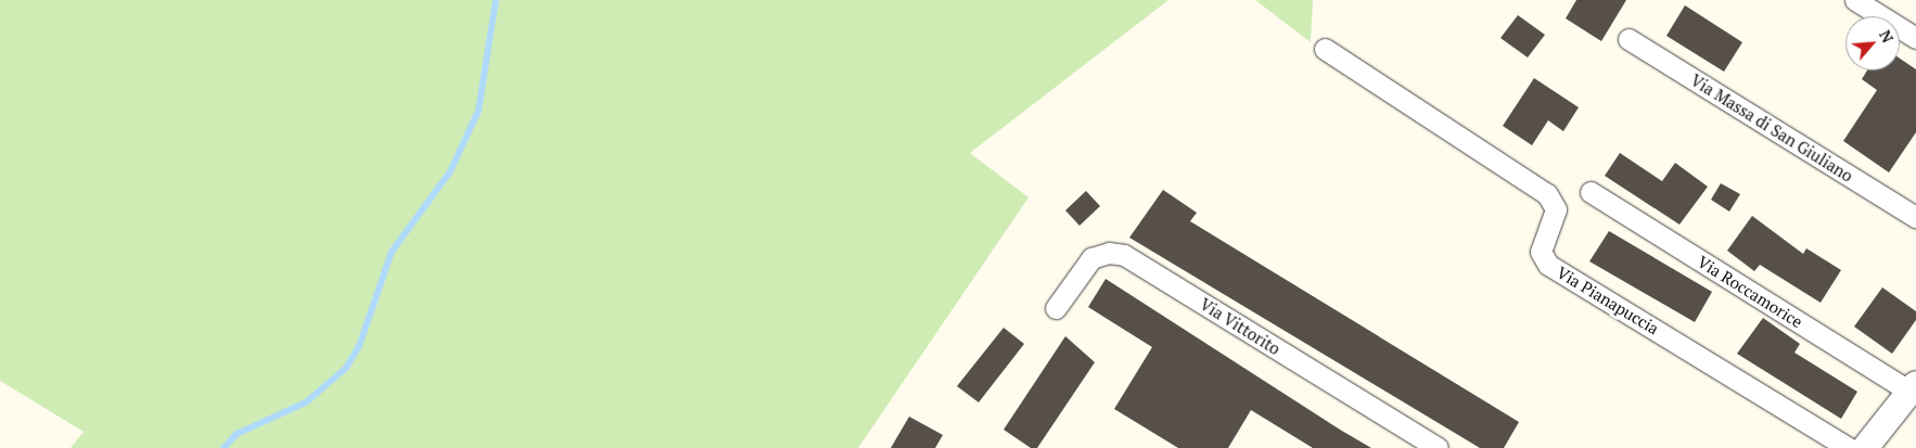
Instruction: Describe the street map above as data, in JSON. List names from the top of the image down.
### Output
{
  "streets": {
    "street": [
      "Via Massa di San Giuliano",
      "Via Roccamorice",
      "Via Pianapuccia",
      "Via Vittorito"
    ]
  },
  "north": "top right"
}
